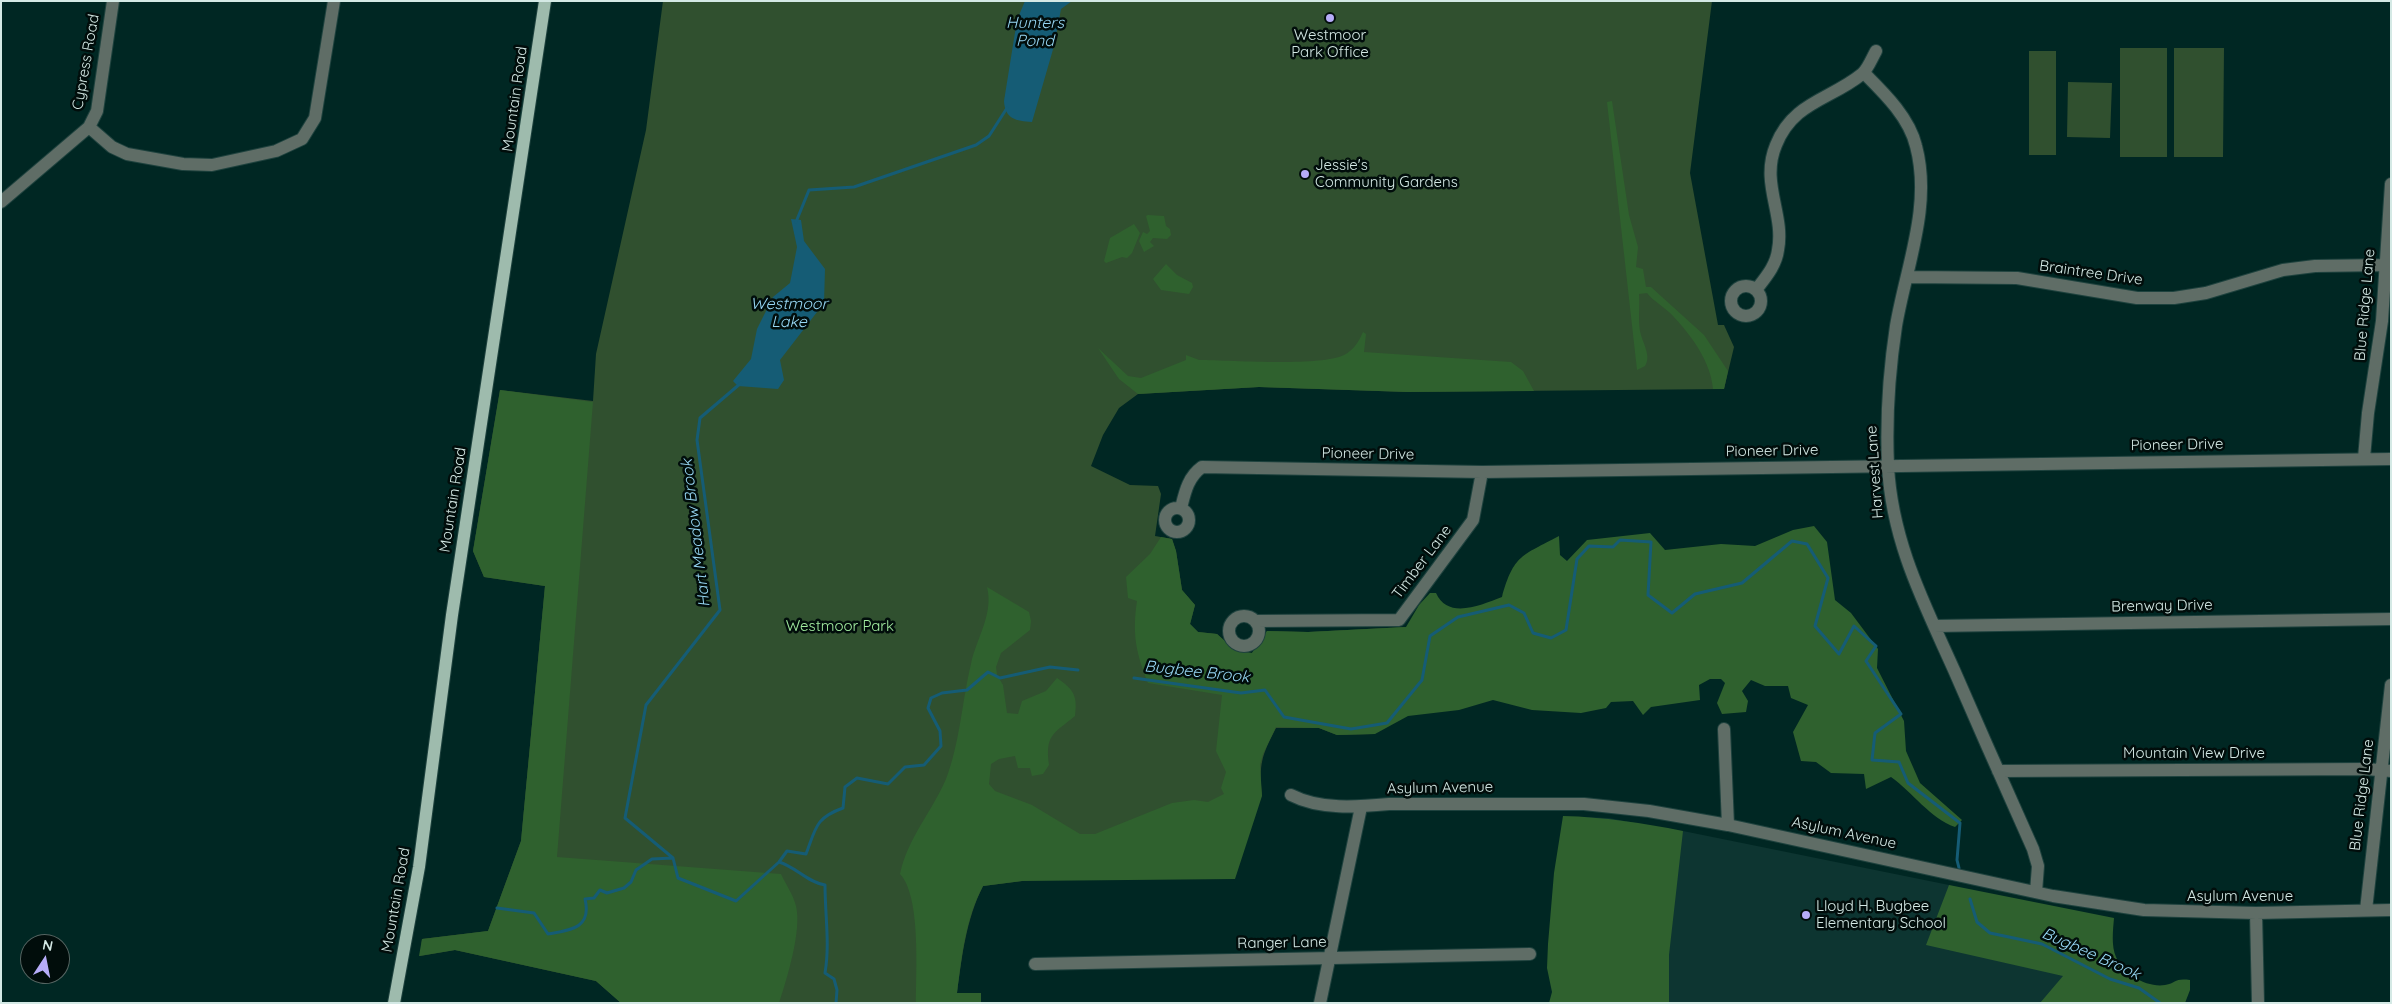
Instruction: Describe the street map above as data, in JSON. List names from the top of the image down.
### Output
{
  "streets": {
    "main road": ["Mountain Road"],
    "street": [
      "Cypress Road",
      "Braintree Drive",
      "Blue Ridge Lane",
      "Pioneer Drive",
      "Harvest Lane",
      "Timber Lane",
      "Brenway Drive",
      "Mountain View Drive",
      "Asylum Avenue",
      "Ranger Lane"
    ]
  },
  "crossings": [
    ["Braintree Drive", "Blue Ridge Lane"],
    ["Braintree Drive", "Harvest Lane"],
    ["Blue Ridge Lane", "Pioneer Drive"],
    ["Blue Ridge Lane", "Mountain View Drive"],
    ["Blue Ridge Lane", "Asylum Avenue"],
    ["Pioneer Drive", "Harvest Lane"],
    ["Pioneer Drive", "Timber Lane"],
    ["Harvest Lane", "Brenway Drive"],
    ["Harvest Lane", "Mountain View Drive"],
    ["Harvest Lane", "Asylum Avenue"]
  ],
  "water": [
    "Hunters Pond",
    "Westmoor Lake",
    "Hart Meadow Brook",
    "Bugbee Brook"
  ],
  "parks": ["Westmoor Park"],
  "places": ["Westmoor Park Office", "Jessie's Community Gardens", "Lloyd H. Bugbee Elementary School"],
  "north": "top"
}
